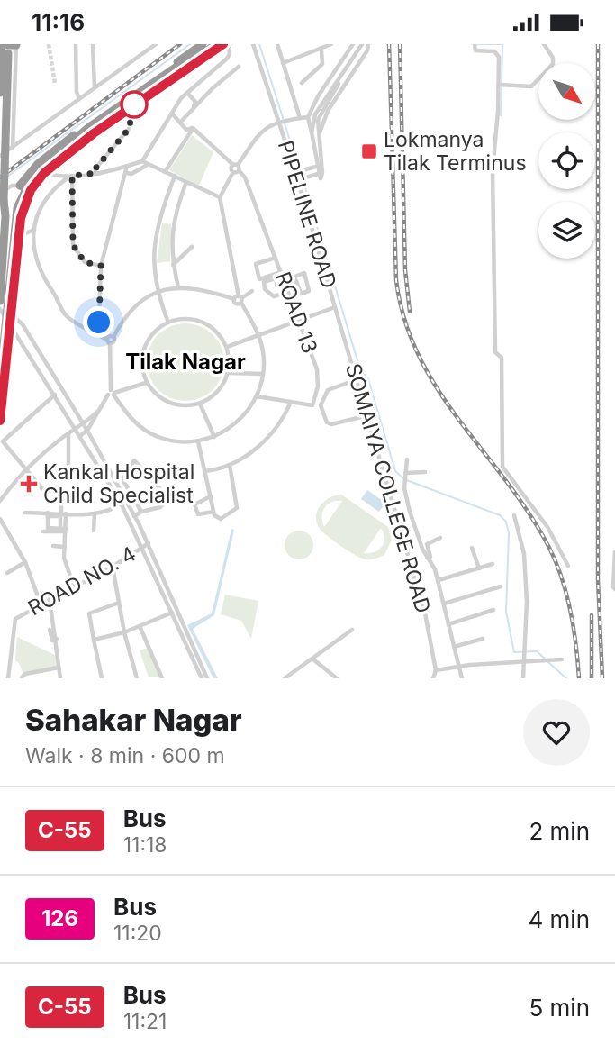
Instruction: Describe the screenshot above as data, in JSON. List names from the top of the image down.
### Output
{
  "streets": {
    "street": [
      "PIPELINE ROAD",
      "ROAD 13",
      "SOMAIYA COLLEGE ROAD",
      "ROAD NO. 4"
    ]
  },
  "crossings": [
    ["PIPELINE ROAD", "SOMAIYA COLLEGE ROAD"]
  ],
  "districts": ["Tilak Nagar"],
  "places": {
    "transit": ["Lokmanya Tilak Terminus"],
    "health": ["Kankal Hospital Child Specialist"]
  },
  "lines": ["bus line C-55"],
  "north": "bottom right",
  "page": {
    "status": "11:16",
    "heading": ["Sahakar Nagar", "Walk · 8 min · 600 m"],
    "list": [
      {
        "mark": "C-55",
        "name": "Bus",
        "note": "11:18",
        "value": "2 min"
      },
      {
        "mark": "126",
        "name": "Bus",
        "note": "11:20",
        "value": "4 min"
      },
      {
        "mark": "C-55",
        "name": "Bus",
        "note": "11:21",
        "value": "5 min"
      }
    ]
  }
}
